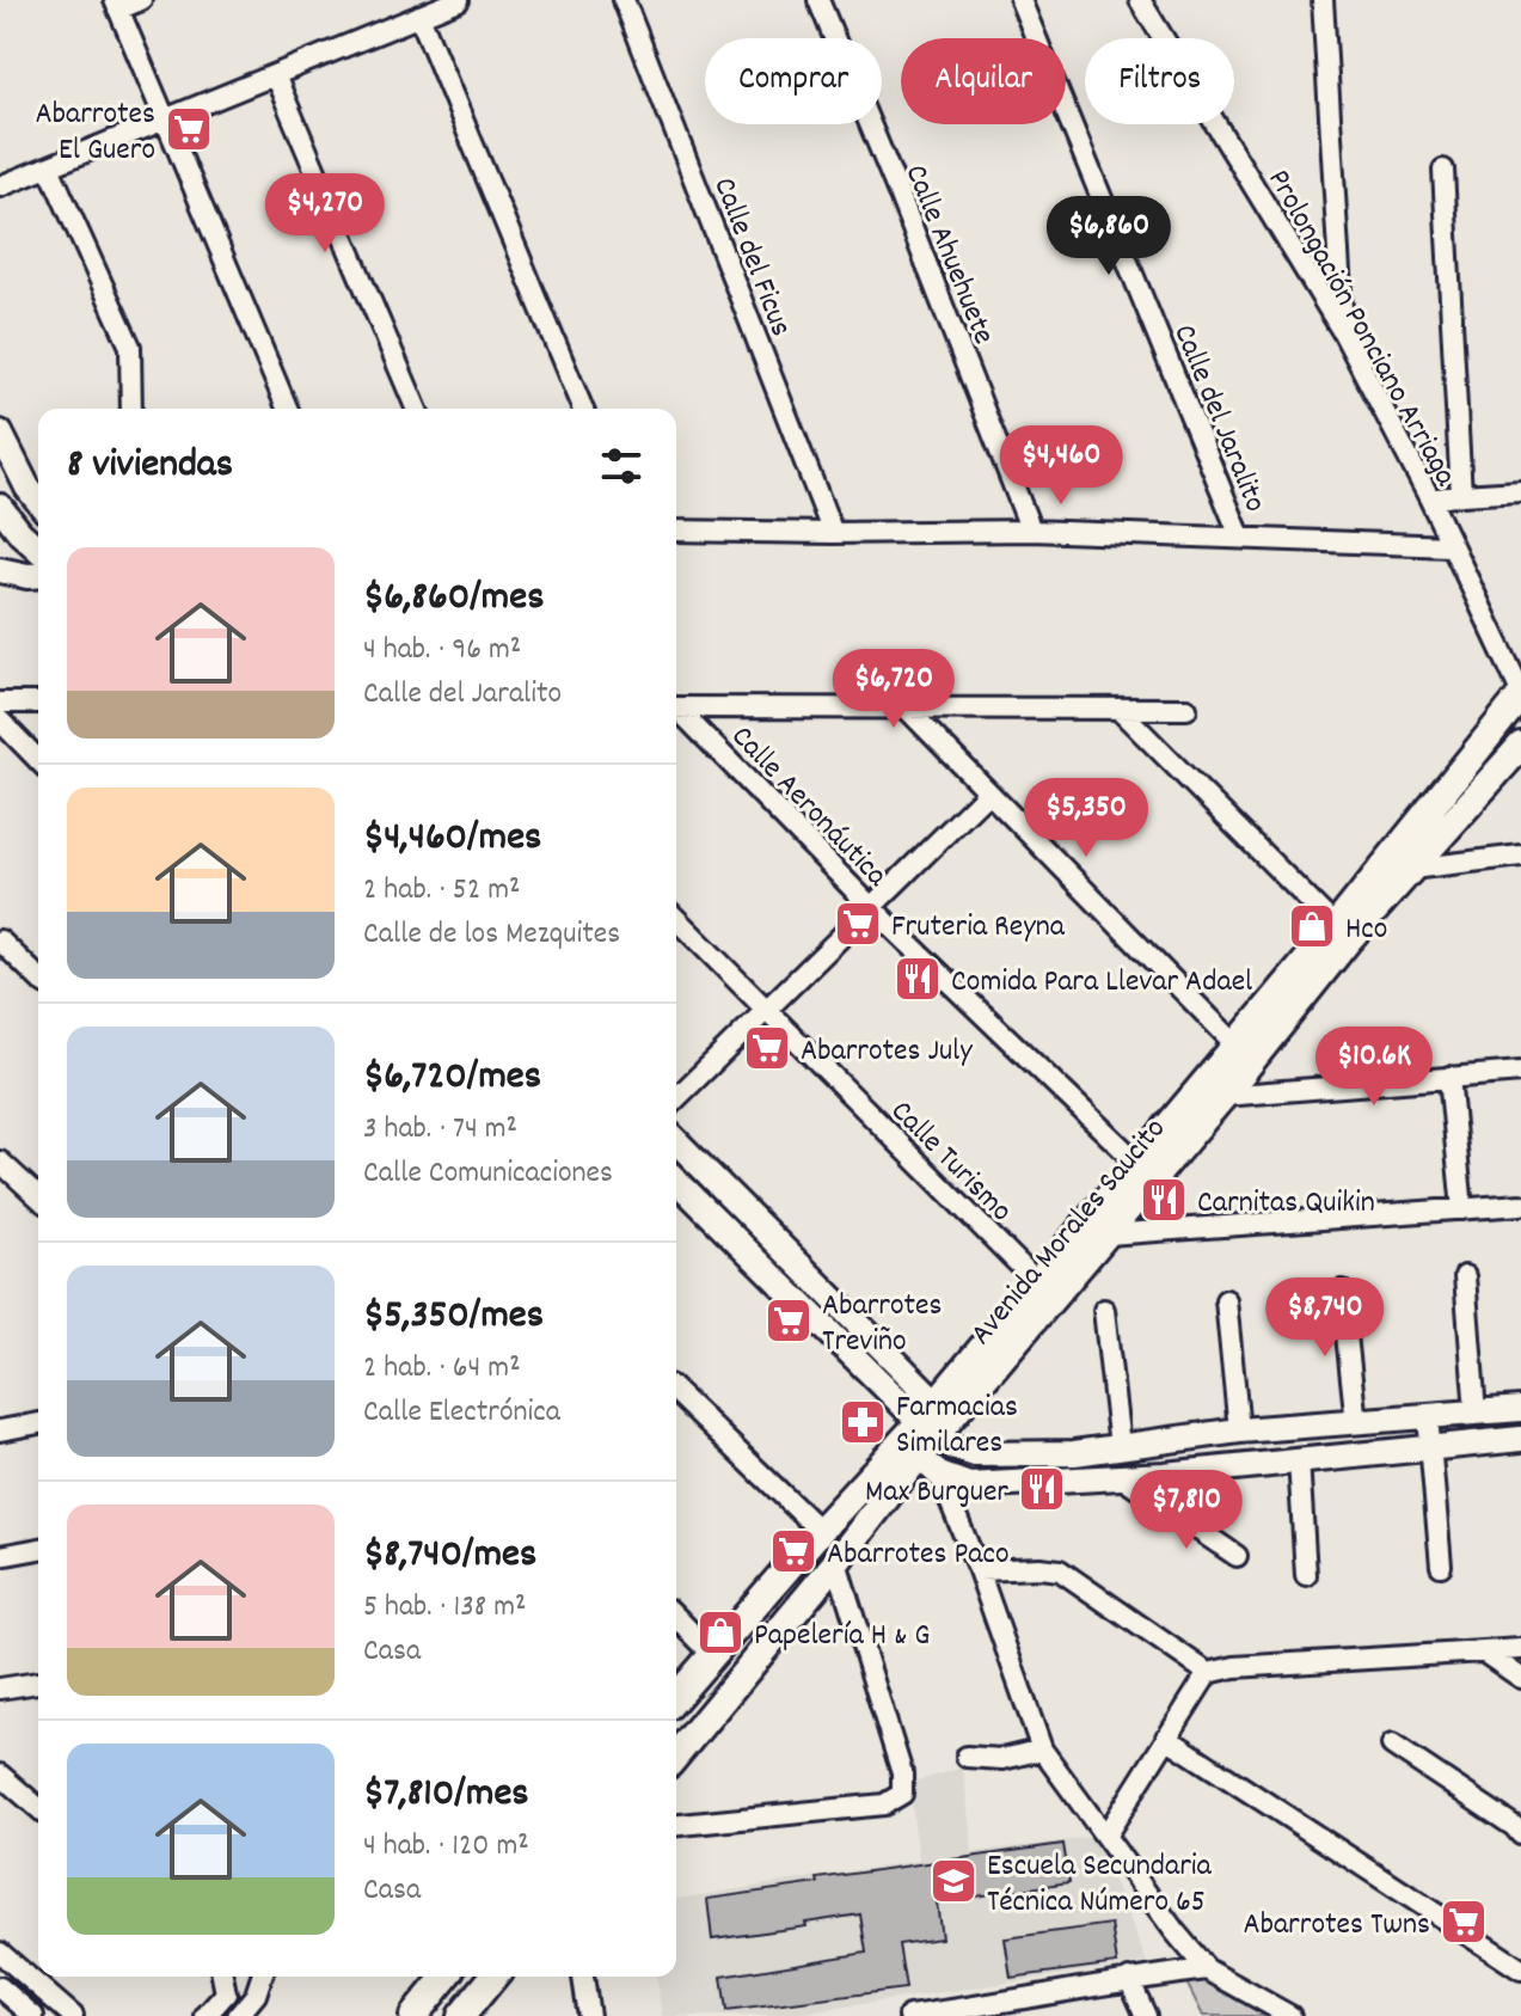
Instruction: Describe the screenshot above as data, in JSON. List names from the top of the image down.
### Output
{
  "streets": {
    "main road": ["Avenida Morales Saucito"],
    "street": [
      "Calle Ahuehuete",
      "Calle del Ficus",
      "Prolongación Ponciano Arriaga",
      "Calle del Jaralito",
      "Calle Aeronáutica",
      "Calle Turismo"
    ]
  },
  "crossings": [
    ["Prolongación Ponciano Arriaga", "Avenida Morales Saucito"],
    ["Calle Aeronáutica", "Avenida Morales Saucito"],
    ["Calle Turismo", "Avenida Morales Saucito"]
  ],
  "places": {
    "supermarket": [
      "Abarrotes El Guero",
      "Fruteria Reyna",
      "Abarrotes July",
      "Abarrotes Treviño",
      "Abarrotes Paco",
      "Abarrotes Twns"
    ],
    "shop": ["Hco", "Papelería H & G"],
    "restaurant": ["Comida Para Llevar Adael", "Carnitas Quikin", "Max Burguer"],
    "pharmacy": ["Farmacias Similares"],
    "school or university": ["Escuela Secundaria Técnica Número 65"]
  },
  "page": {
    "chip": ["Comprar", "Alquilar", "Filtros"],
    "price": [
      "$4,270",
      "$6,860",
      "$4,460",
      "$6,720",
      "$5,350",
      "$10.6K",
      "$8,740",
      "$7,810"
    ],
    "heading": "8 viviendas",
    "list": [
      {
        "name": "$6,860/mes",
        "note": "4 hab. · 96 m² · Calle del Jaralito"
      },
      {
        "name": "$4,460/mes",
        "note": "2 hab. · 52 m² · Calle de los Mezquites"
      },
      {
        "name": "$6,720/mes",
        "note": "3 hab. · 74 m² · Calle Comunicaciones"
      },
      {
        "name": "$5,350/mes",
        "note": "2 hab. · 64 m² · Calle Electrónica"
      },
      {
        "name": "$8,740/mes",
        "note": "5 hab. · 138 m² · Casa"
      },
      {
        "name": "$7,810/mes",
        "note": "4 hab. · 120 m² · Casa"
      }
    ]
  }
}
